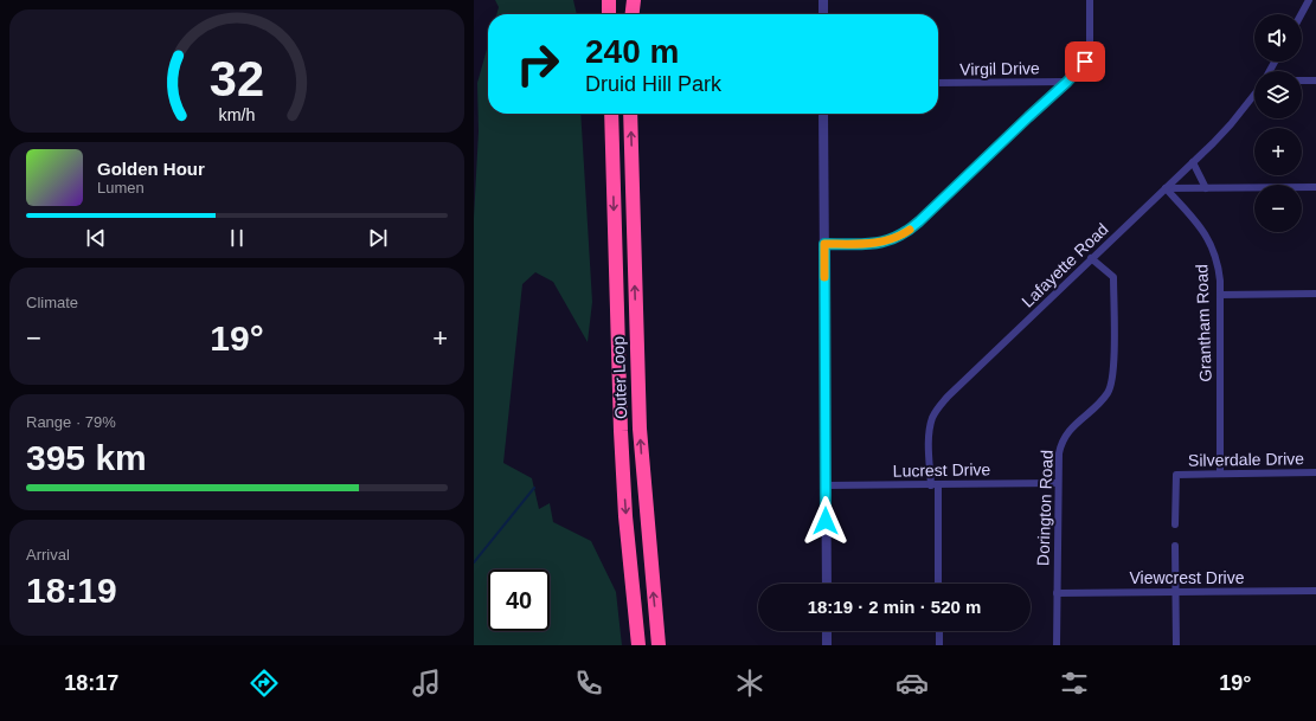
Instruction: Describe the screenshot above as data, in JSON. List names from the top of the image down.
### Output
{
  "streets": {
    "highway": ["Outer Loop"],
    "street": [
      "Virgil Drive",
      "Lafayette Road",
      "Grantham Road",
      "Silverdale Drive",
      "Lucrest Drive",
      "Dorington Road",
      "Viewcrest Drive"
    ]
  },
  "crossings": [
    ["Lafayette Road", "Grantham Road"],
    ["Lafayette Road", "Lucrest Drive"],
    ["Lafayette Road", "Dorington Road"],
    ["Grantham Road", "Silverdale Drive"],
    ["Lucrest Drive", "Dorington Road"],
    ["Dorington Road", "Viewcrest Drive"]
  ],
  "page": {
    "map_buttons": ["+", "−"],
    "turn": ["240 m", "Druid Hill Park"],
    "song": ["Golden Hour", "Lumen"],
    "tile": [
      "Climate",
      ["Range · 79%", "395 km"],
      ["Arrival", "18:19"]
    ],
    "heat": ["−", "19°", "+"],
    "limit": "40",
    "trip": "18:19 · 2 min · 520 m",
    "tabs": ["18:17", "19°"],
    "gauge": ["32", "km/h"]
  }
}
